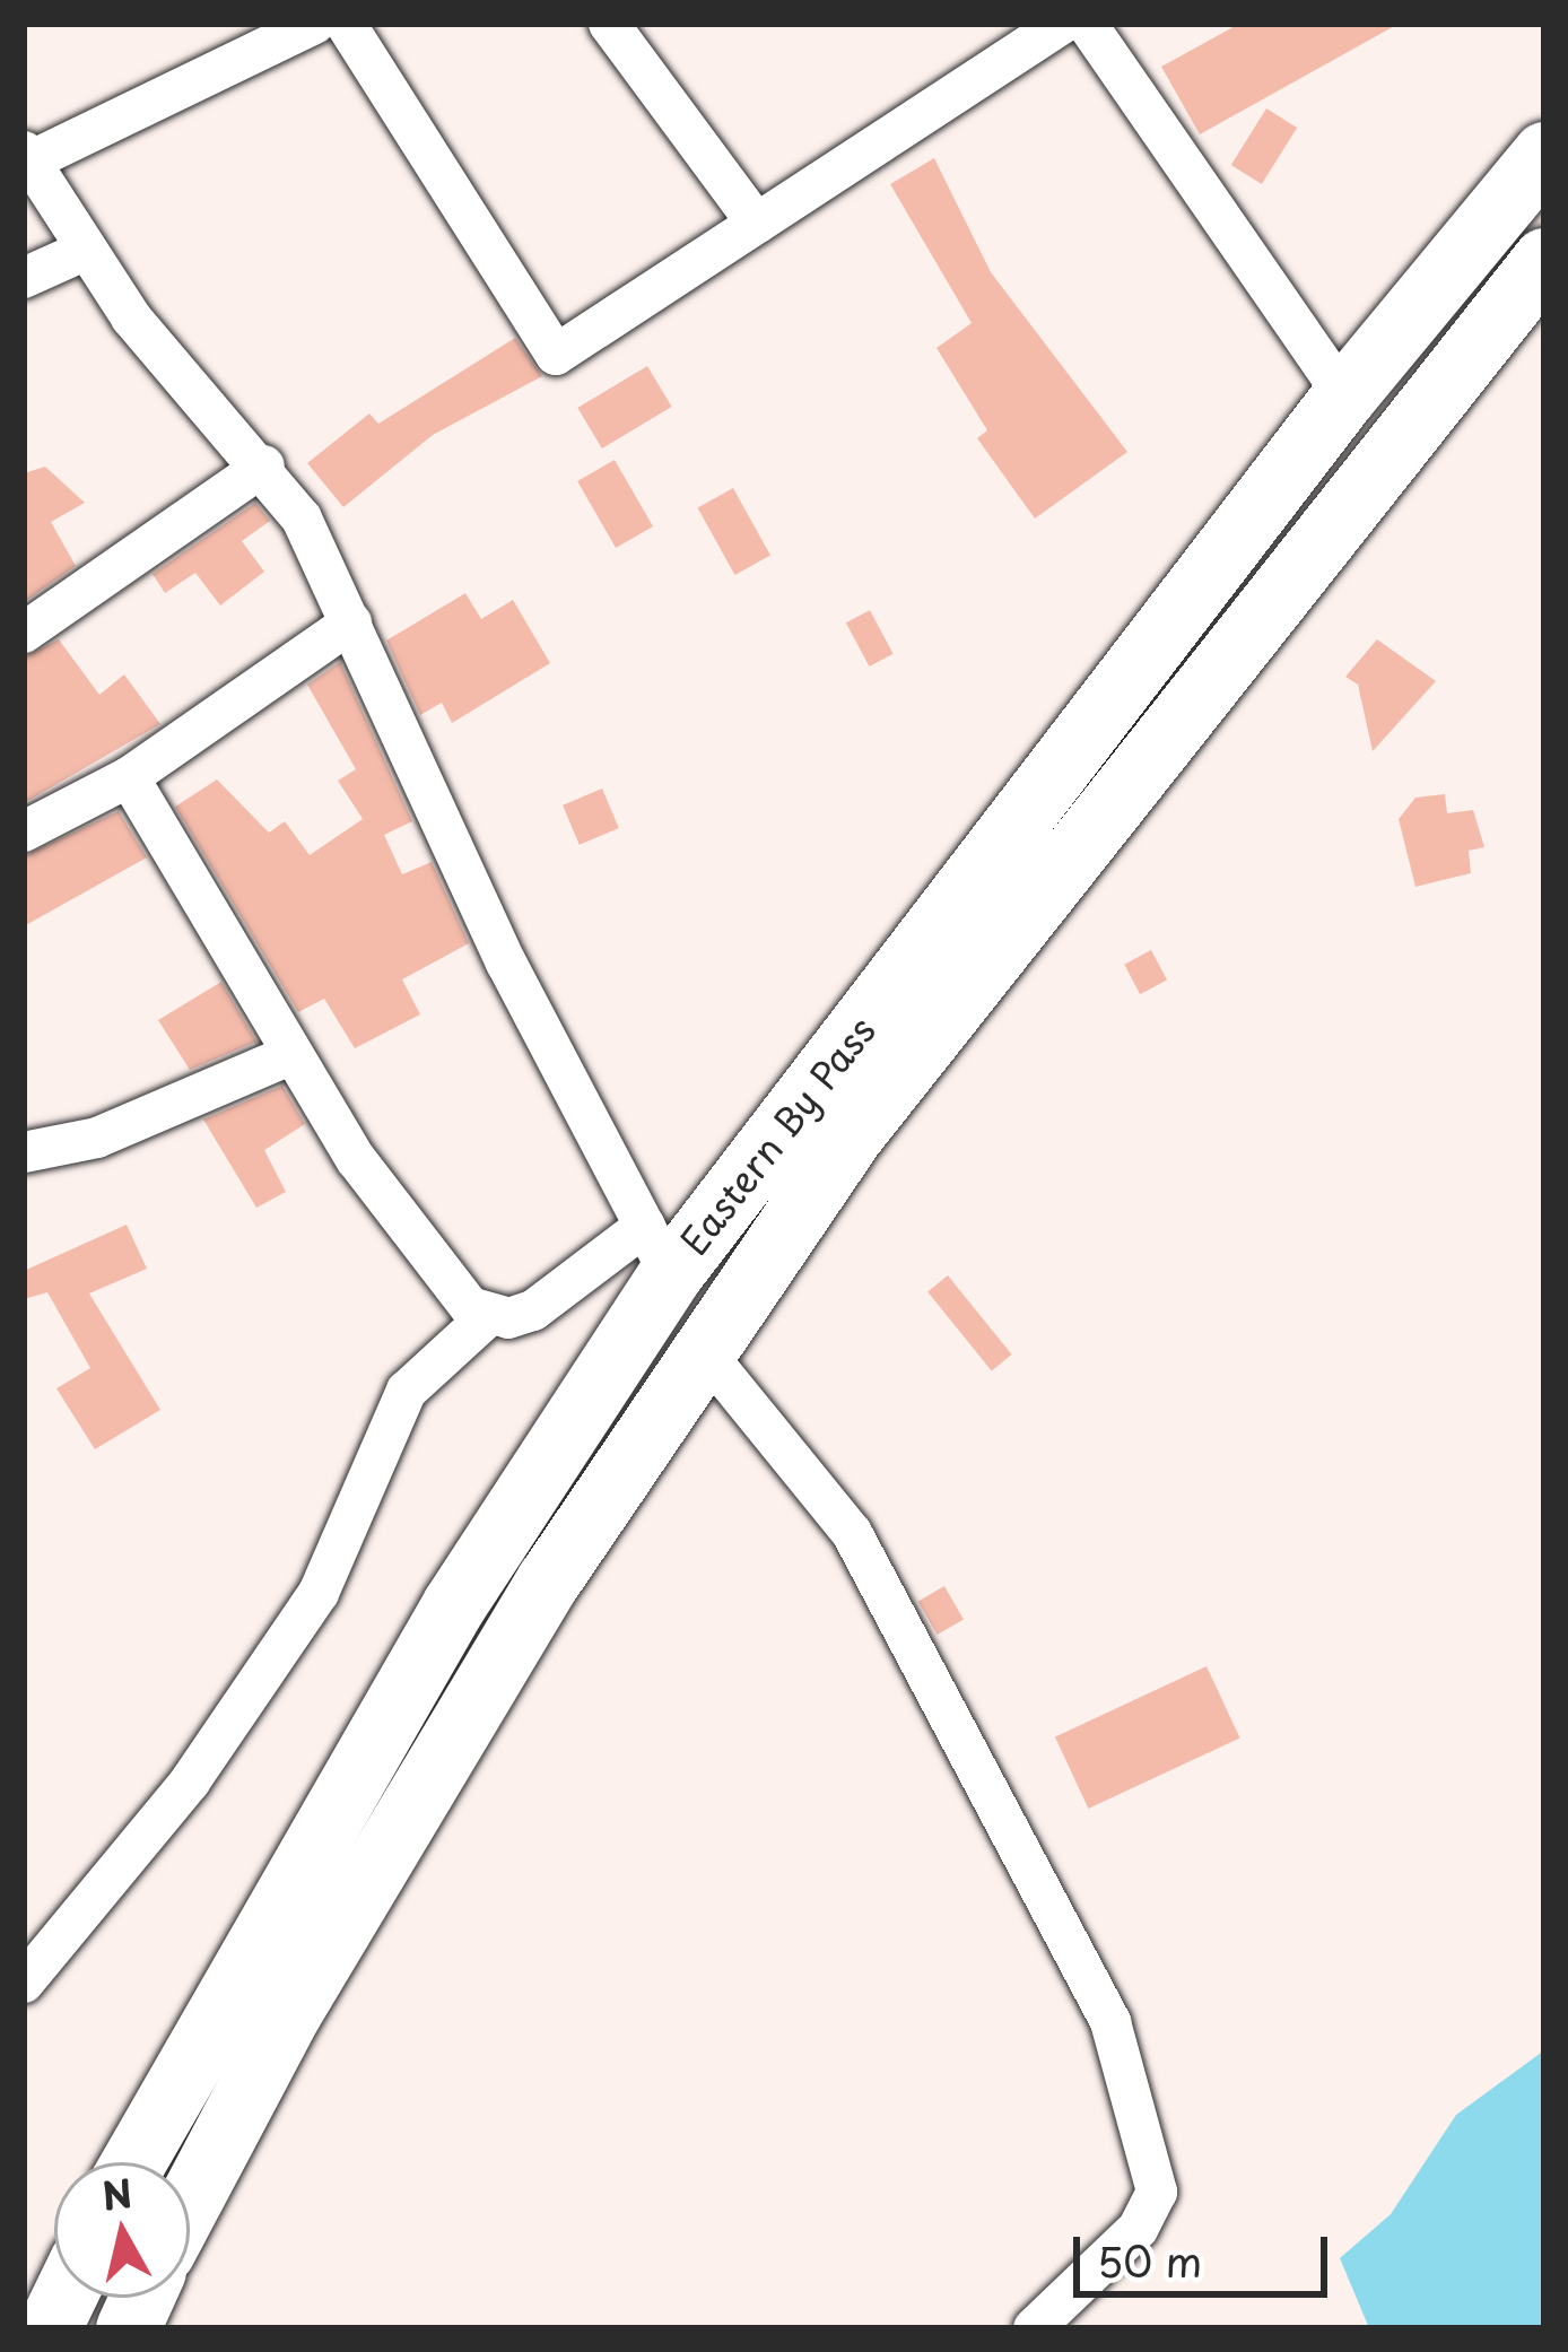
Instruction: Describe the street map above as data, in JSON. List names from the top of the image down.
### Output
{
  "streets": {
    "main road": ["Eastern By Pass"]
  },
  "scale_bar": "50 m",
  "north": "top"
}
